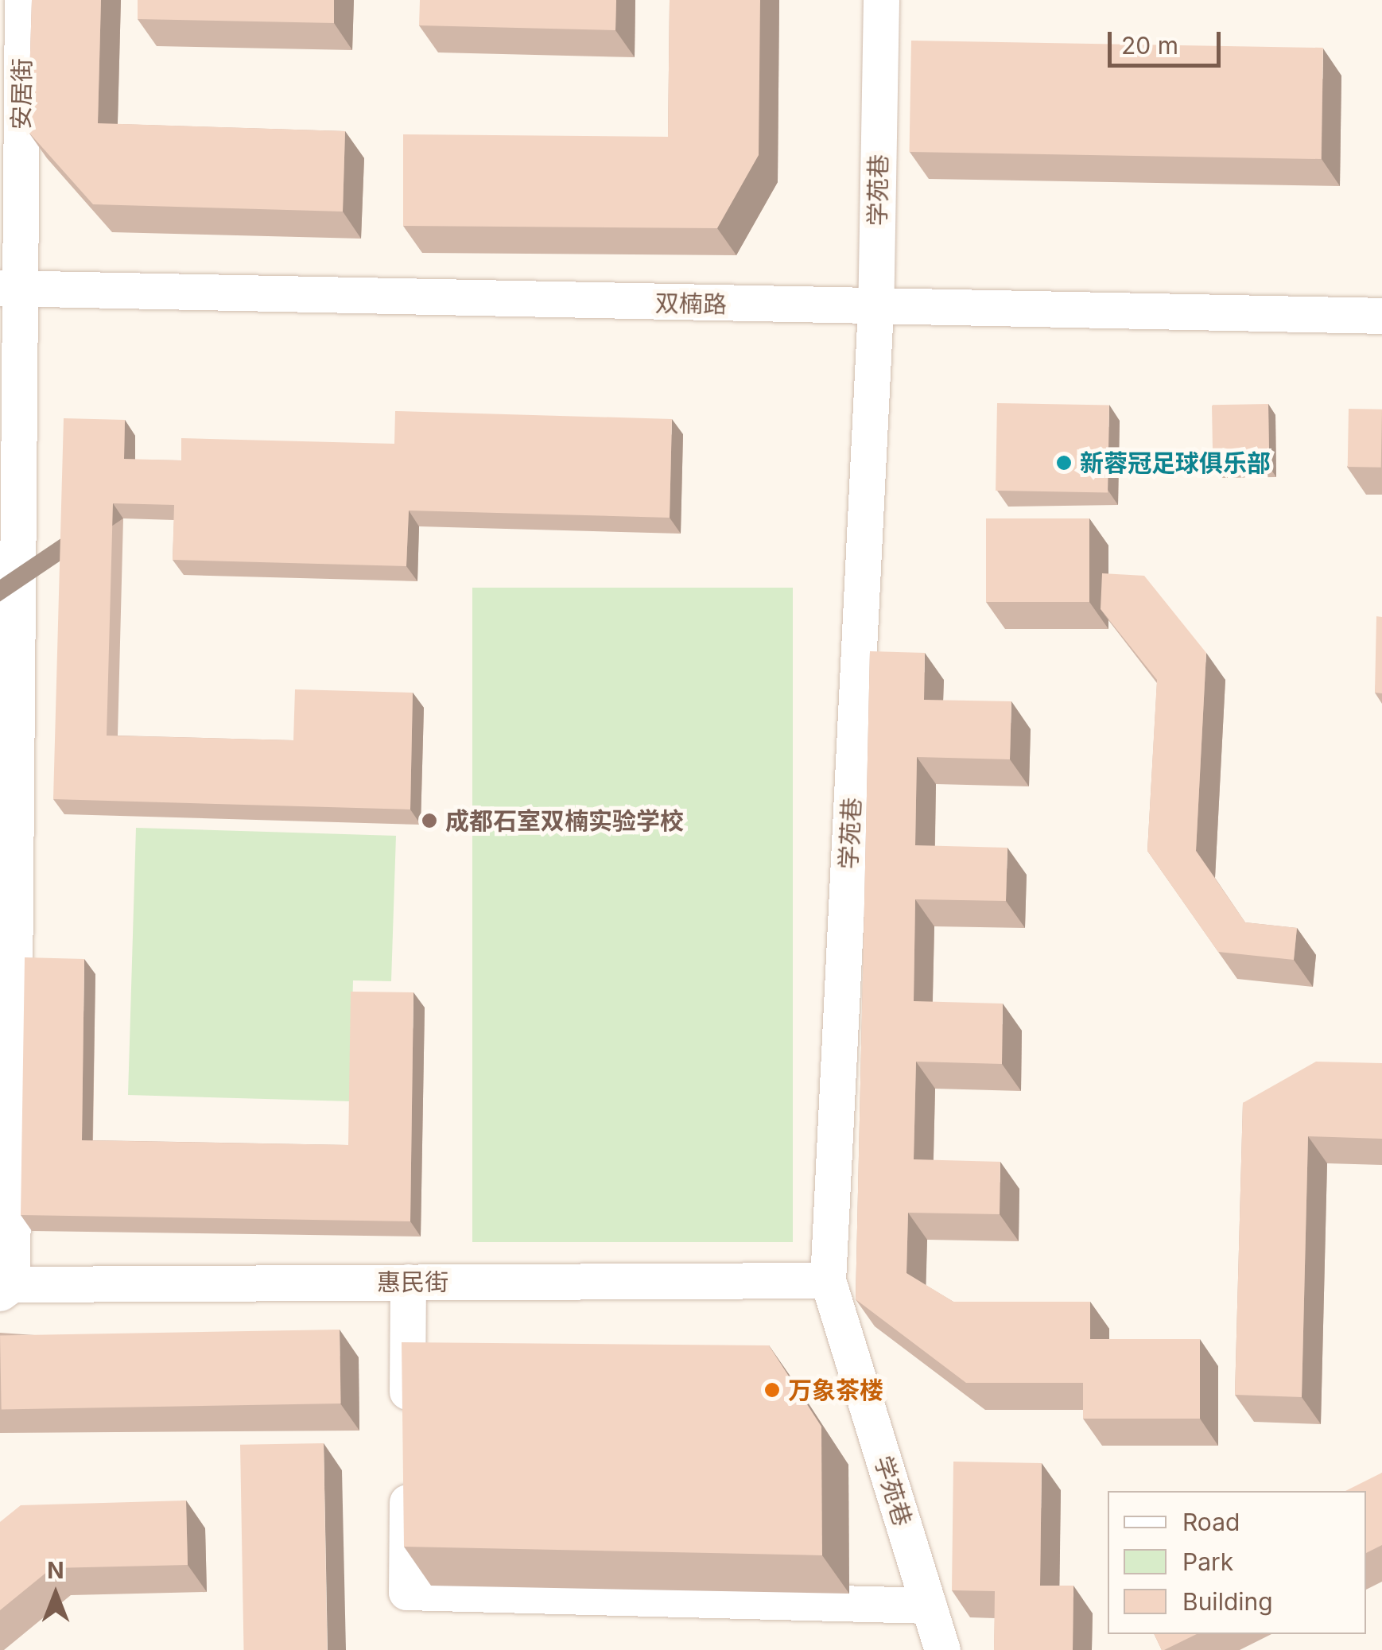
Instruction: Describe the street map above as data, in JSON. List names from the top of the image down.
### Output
{
  "streets": {
    "street": [
      "安居街",
      "学苑巷",
      "双楠路",
      "惠民街"
    ]
  },
  "crossings": [
    ["安居街", "双楠路"],
    ["安居街", "惠民街"],
    ["学苑巷", "双楠路"],
    ["学苑巷", "惠民街"]
  ],
  "places": ["新蓉冠足球俱乐部", "成都石室双楠实验学校", "万象茶楼"],
  "legend": ["Road", "Park", "Building"],
  "scale_bar": "20 m",
  "north": "top"
}
